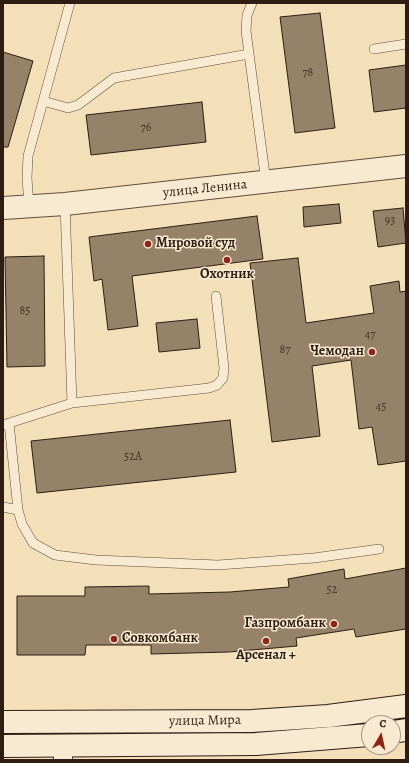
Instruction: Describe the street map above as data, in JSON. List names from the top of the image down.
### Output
{
  "streets": {
    "main road": ["улица Ленина", "улица Мира"]
  },
  "places": [
    "Мировой суд",
    "Охотник",
    "Чемодан",
    "Газпромбанк",
    "Совкомбанк",
    "Арсенал +"
  ],
  "house_numbers": [
    "78",
    "76",
    "93",
    "85",
    "47",
    "87",
    "45",
    "52А",
    "52"
  ],
  "north": "top"
}
